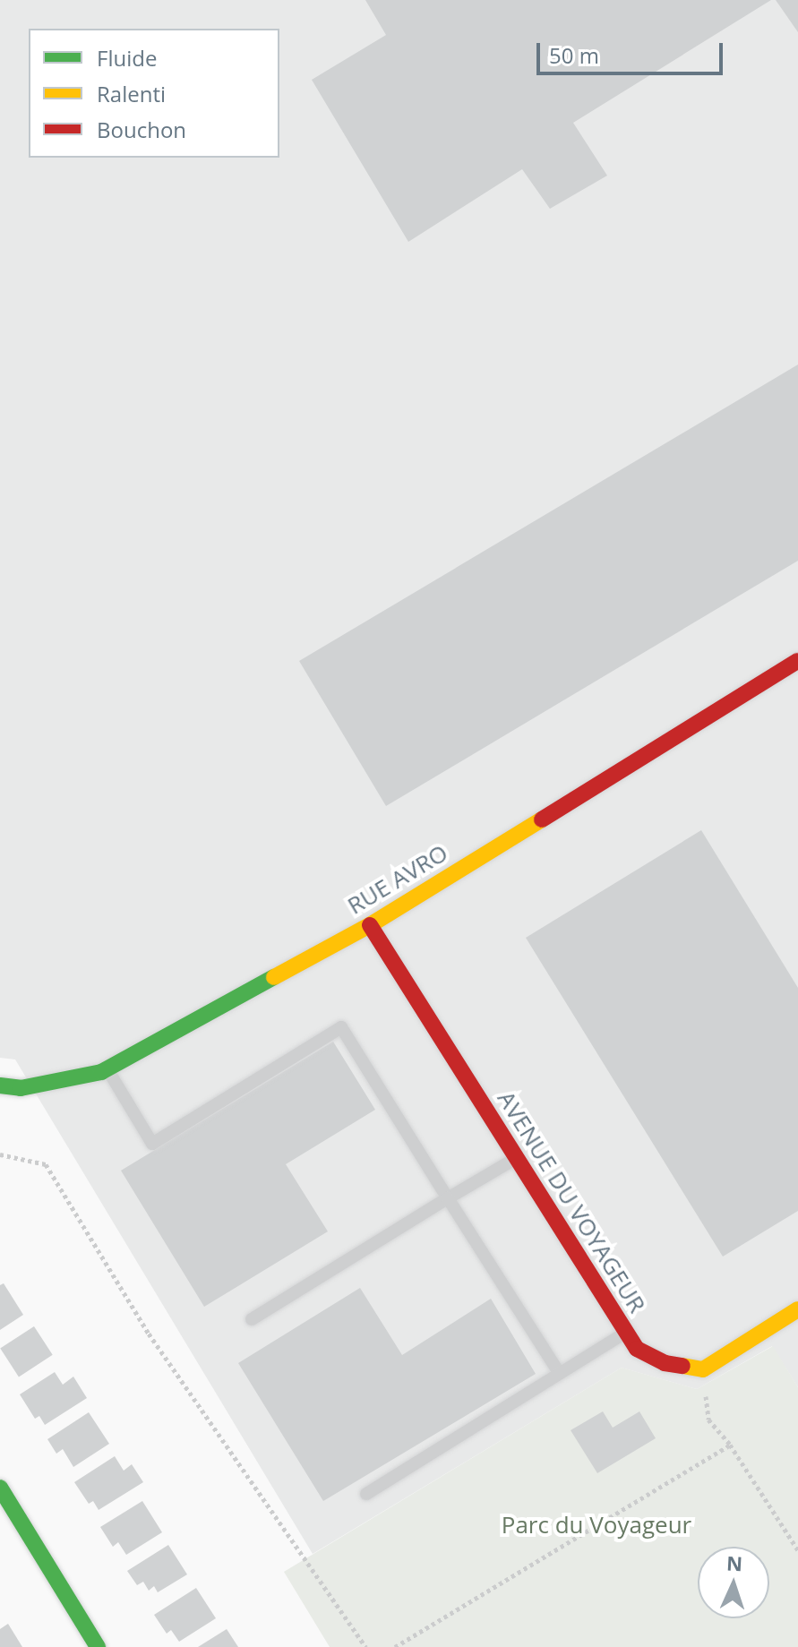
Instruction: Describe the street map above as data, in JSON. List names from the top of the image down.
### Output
{
  "streets": {
    "street": ["RUE AVRO", "AVENUE DU VOYAGEUR"]
  },
  "crossings": [
    ["RUE AVRO", "AVENUE DU VOYAGEUR"]
  ],
  "parks": ["Parc du Voyageur"],
  "legend": ["Fluide", "Ralenti", "Bouchon"],
  "scale_bar": "50 m",
  "north": "top"
}
